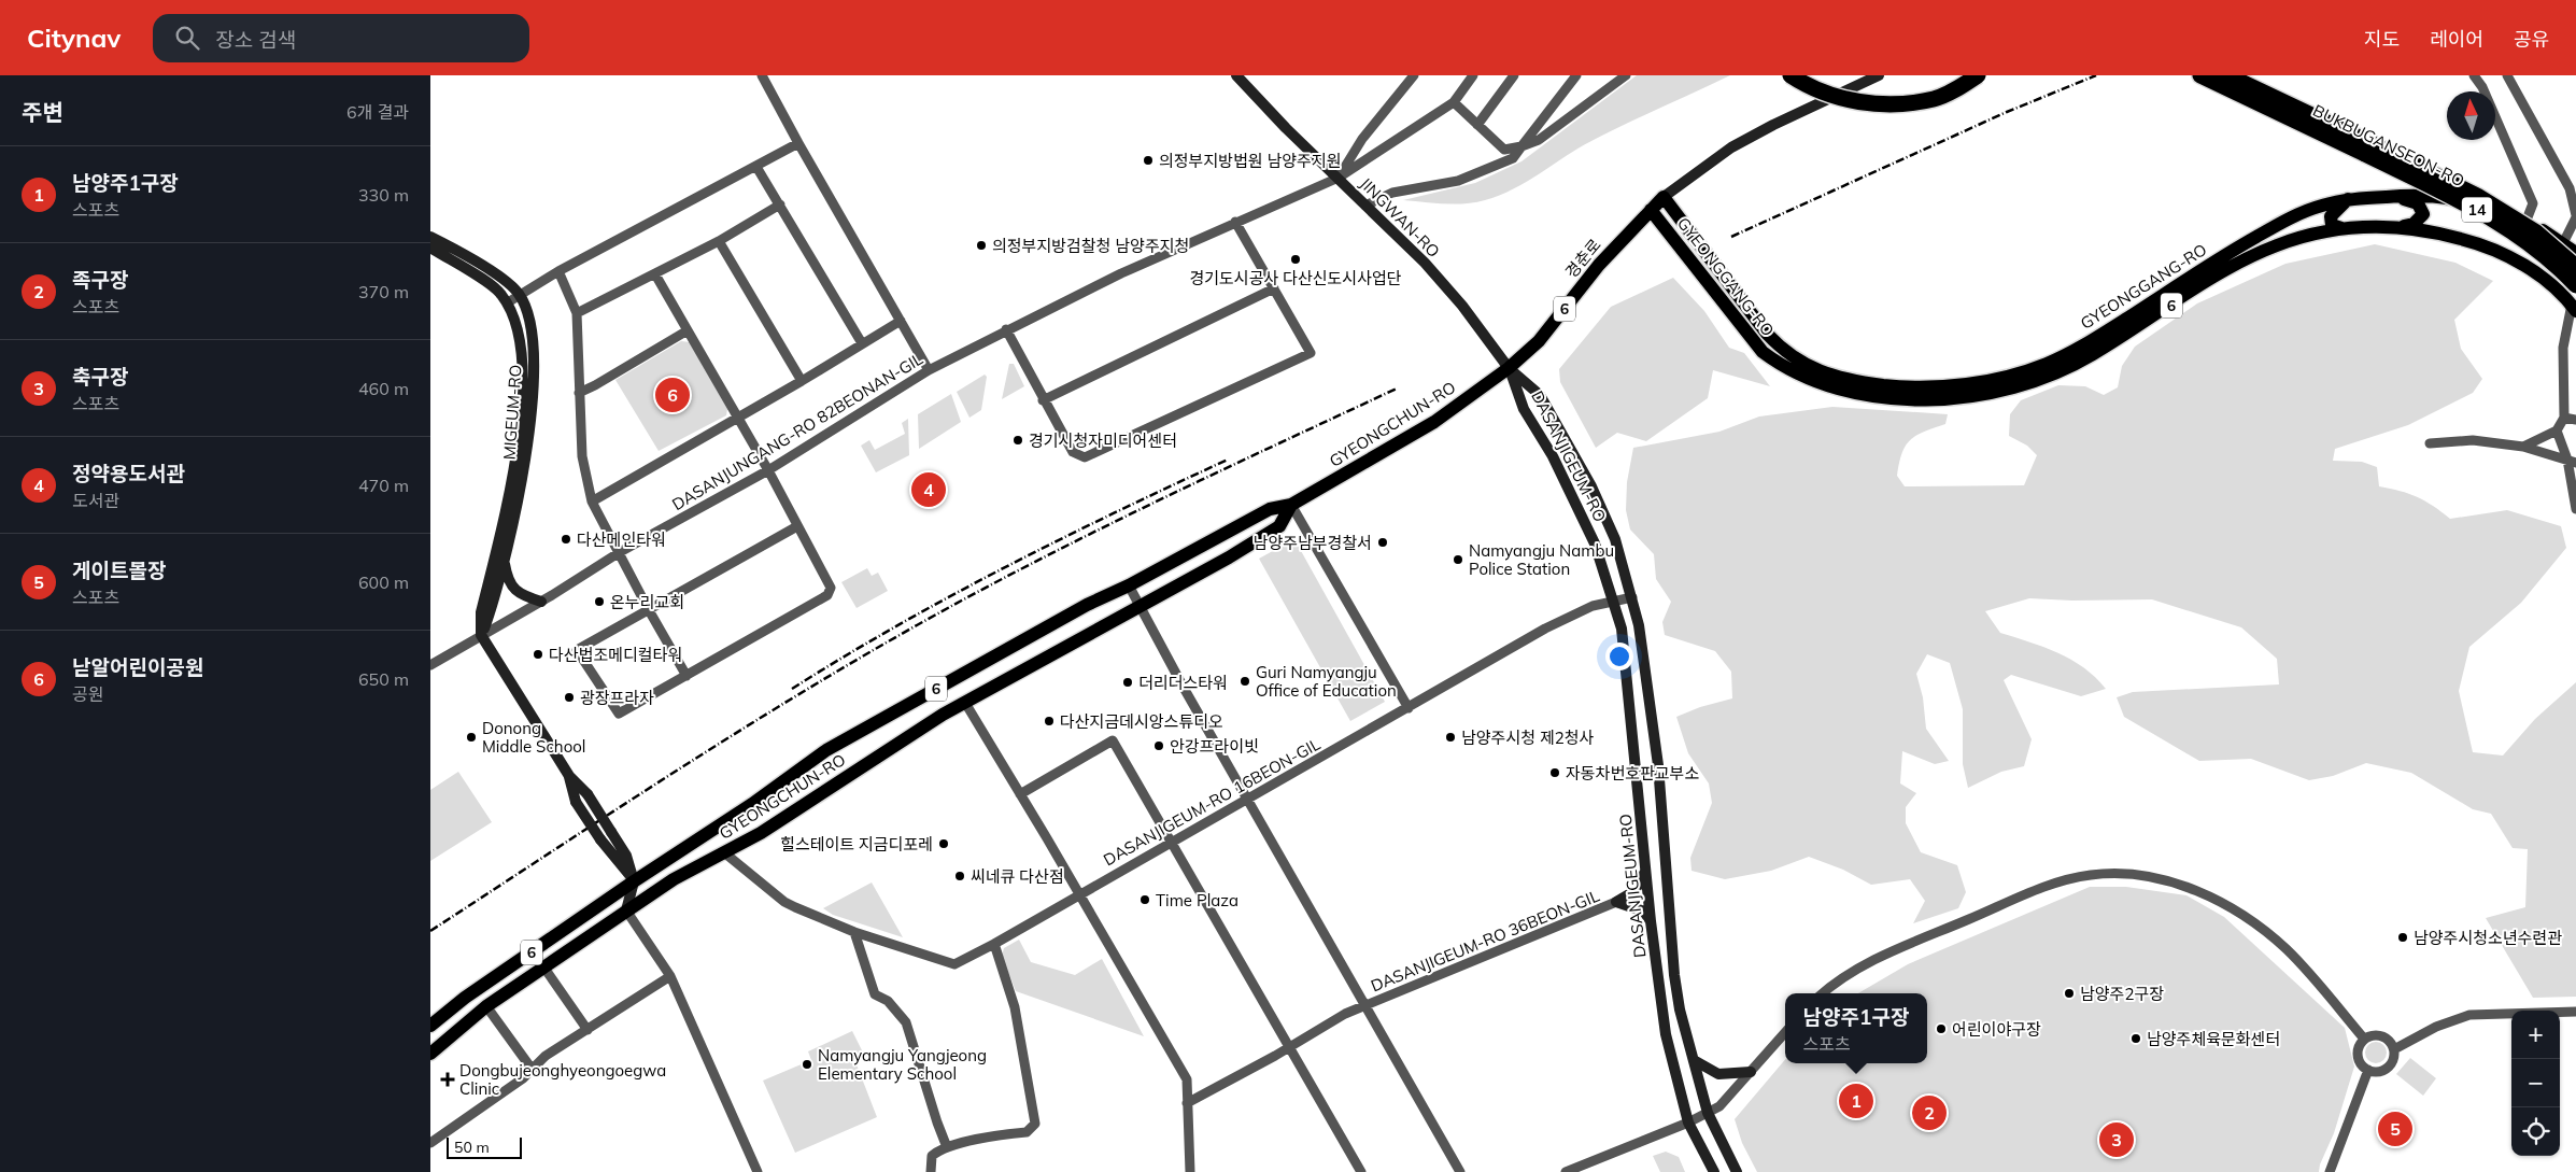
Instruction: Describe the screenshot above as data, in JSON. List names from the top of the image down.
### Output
{
  "streets": {
    "highway": ["BUKBUGANSEON-RO", "14"],
    "main road": [
      "경춘로",
      "GYEONGGANG-RO",
      "6",
      "GYEONGCHUN-RO"
    ],
    "street": [
      "JINGWAN-RO",
      "MIGEUM-RO",
      "DASANJUNGANG-RO 82BEONAN-GIL",
      "DASANJIGEUM-RO",
      "DASANJIGEUM-RO 16BEON-GIL",
      "DASANJIGEUM-RO 36BEON-GIL"
    ]
  },
  "crossings": [
    ["JINGWAN-RO", "경춘로"],
    ["JINGWAN-RO", "GYEONGCHUN-RO"],
    ["JINGWAN-RO", "DASANJUNGANG-RO 82BEONAN-GIL"],
    ["JINGWAN-RO", "DASANJIGEUM-RO"],
    ["경춘로", "GYEONGGANG-RO"],
    ["경춘로", "GYEONGCHUN-RO"],
    ["경춘로", "DASANJIGEUM-RO"],
    ["MIGEUM-RO", "DASANJUNGANG-RO 82BEONAN-GIL"],
    ["GYEONGCHUN-RO", "DASANJIGEUM-RO"],
    ["GYEONGCHUN-RO", "DASANJIGEUM-RO 16BEON-GIL"],
    ["DASANJIGEUM-RO", "DASANJIGEUM-RO 16BEON-GIL"],
    ["DASANJIGEUM-RO 16BEON-GIL", "DASANJIGEUM-RO 36BEON-GIL"]
  ],
  "places": {
    "other": [
      "의정부지방법원 남양주지원",
      "의정부지방검찰청 남양주지청",
      "경기도시공사 다산신도시사업단",
      "경기시청자미디어센터",
      "다산메인타워",
      "남양주남부경찰서",
      "Namyangju Nambu Police Station",
      "온누리교회",
      "다산법조메디컬타워",
      "Guri Namyangju Office of Education",
      "더리더스타워",
      "광장프라자",
      "다산지금데시앙스튜디오",
      "Donong Middle School",
      "남양주시청 제2청사",
      "안강프라이빗",
      "자동차번호판교부소",
      "힐스테이트 지금디포레",
      "씨네큐 다산점",
      "Time Plaza",
      "남양주시청소년수련관",
      "남양주2구장",
      "어린이야구장",
      "남양주체육문화센터",
      "Namyangju Yangjeong Elementary School"
    ],
    "health": ["Dongbujeonghyeongoegwa Clinic"]
  },
  "scale_bar": "50 m",
  "north": "top",
  "page": {
    "header": "Citynav",
    "search": "장소 검색",
    "nav": ["지도", "레이어", "공유"],
    "heading": ["주변", "6개 결과"],
    "list": [
      {
        "mark": "1",
        "name": "남양주1구장",
        "note": "스포츠",
        "value": "330 m"
      },
      {
        "mark": "2",
        "name": "족구장",
        "note": "스포츠",
        "value": "370 m"
      },
      {
        "mark": "3",
        "name": "축구장",
        "note": "스포츠",
        "value": "460 m"
      },
      {
        "mark": "4",
        "name": "정약용도서관",
        "note": "도서관",
        "value": "470 m"
      },
      {
        "mark": "5",
        "name": "게이트볼장",
        "note": "스포츠",
        "value": "600 m"
      },
      {
        "mark": "6",
        "name": "낟알어린이공원",
        "note": "공원",
        "value": "650 m"
      }
    ],
    "pins": [
      "6",
      "4",
      "1",
      "2",
      "5",
      "3"
    ],
    "popup": ["남양주1구장", "스포츠"],
    "map_buttons": ["+", "−"],
    "scale": "50 m"
  }
}
